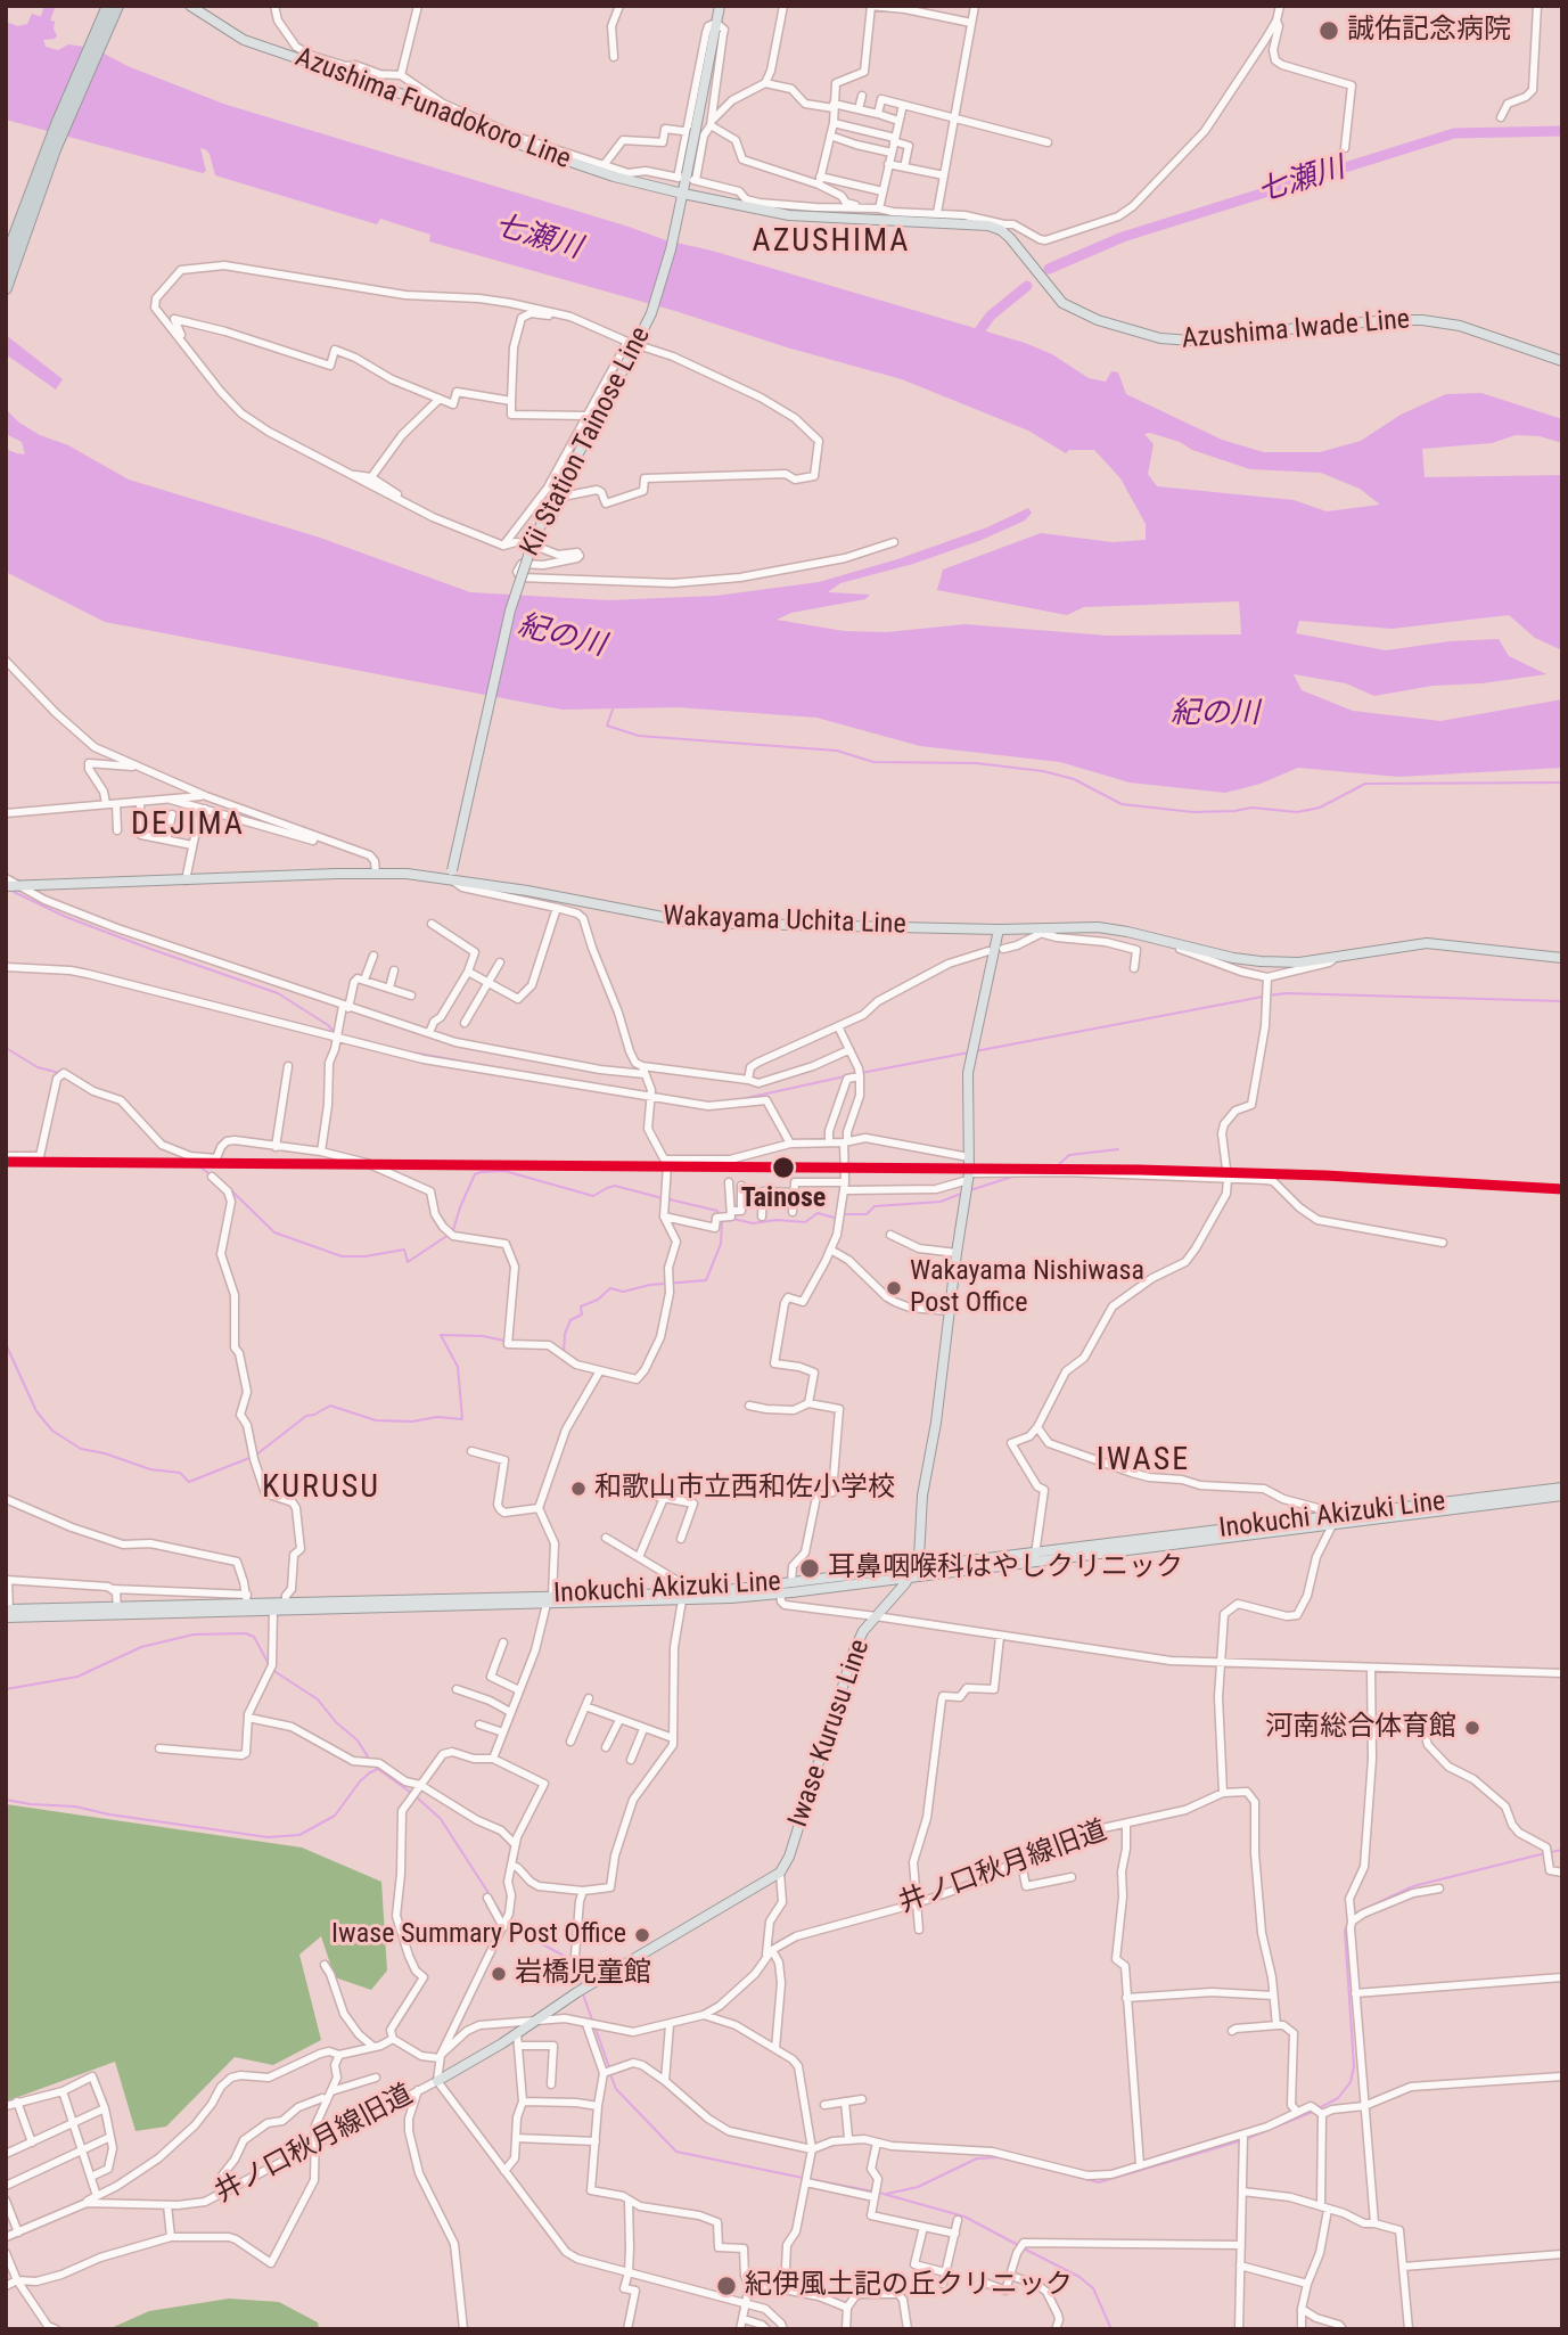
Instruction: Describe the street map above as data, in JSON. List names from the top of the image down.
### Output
{
  "streets": {
    "main road": [
      "Azushima Funadokoro Line",
      "Azushima Iwade Line",
      "Kii Station Tainose Line",
      "Wakayama Uchita Line",
      "Inokuchi Akizuki Line",
      "Iwase Kurusu Line"
    ],
    "street": ["井ノ口秋月線旧道"]
  },
  "crossings": [
    ["Azushima Funadokoro Line", "Kii Station Tainose Line"],
    ["Kii Station Tainose Line", "Wakayama Uchita Line"],
    ["Inokuchi Akizuki Line", "Iwase Kurusu Line"]
  ],
  "districts": [
    "AZUSHIMA",
    "DEJIMA",
    "IWASE",
    "KURUSU"
  ],
  "water": ["七瀬川", "紀の川"],
  "places": [
    "誠佑記念病院",
    "Tainose",
    "Wakayama Nishiwasa Post Office",
    "和歌山市立西和佐小学校",
    "耳鼻咽喉科はやしクリニック",
    "河南総合体育館",
    "Iwase Summary Post Office",
    "岩橋児童館",
    "紀伊風土記の丘クリニック"
  ]
}
